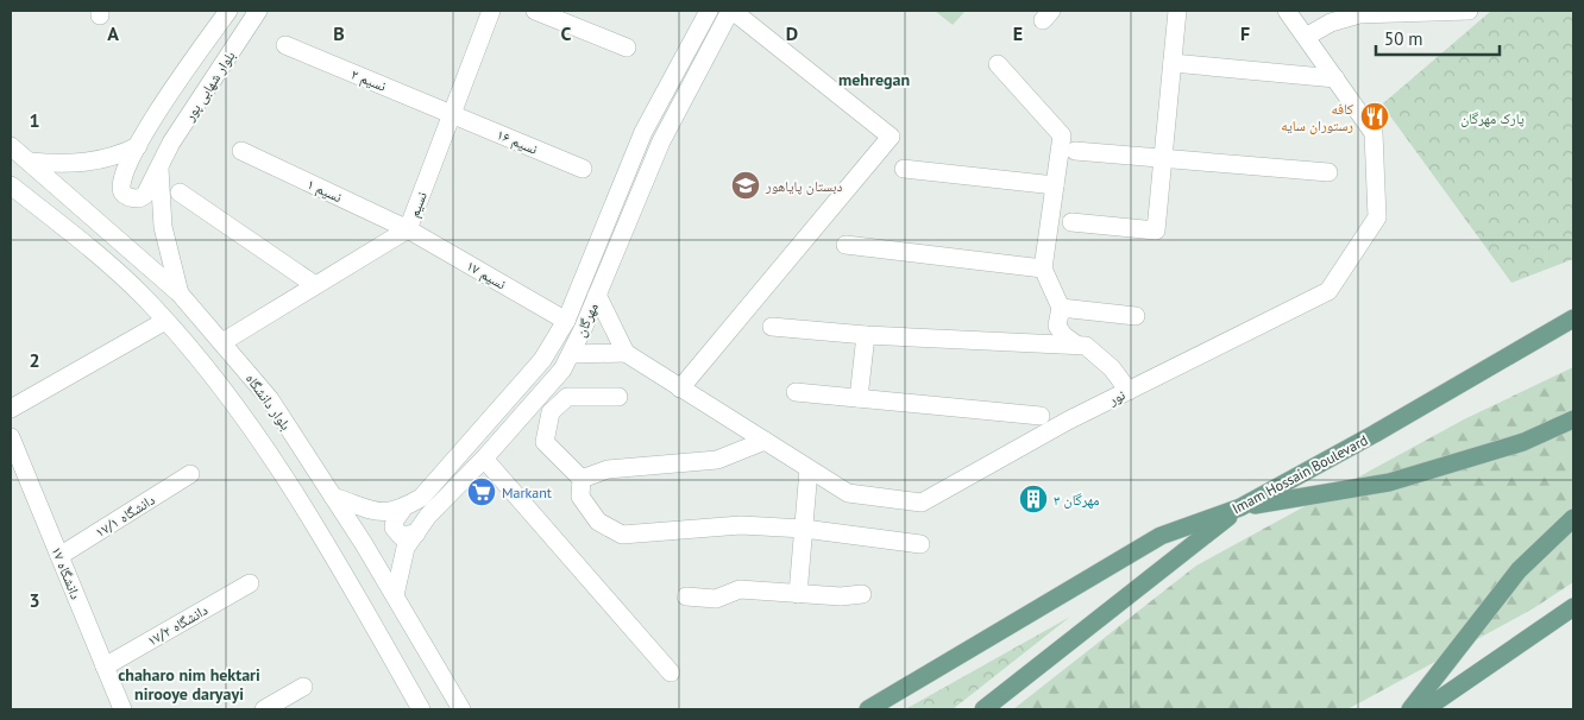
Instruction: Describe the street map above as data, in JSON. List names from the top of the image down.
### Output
{
  "streets": {
    "main road": ["Imam Hossain Boulevard"],
    "street": [
      "نسیم ۲",
      "بلوار شهابی پور",
      "نسیم ۱۶",
      "نسیم ۱",
      "نسیم",
      "نسیم ۱۷",
      "مهرگان",
      "نور",
      "بلوار دانشگاه",
      "دانشگاه ۱۷/۱",
      "دانشگاه ۱۷",
      "دانشگاه ۱۷/۲"
    ]
  },
  "crossings": [
    ["نسیم ۲", "نسیم ۱۶"],
    ["نسیم ۲", "نسیم"],
    ["نسیم ۱۶", "نسیم"],
    ["نسیم ۱", "نسیم"],
    ["نسیم ۱", "نسیم ۱۷"],
    ["نسیم", "نسیم ۱۷"],
    ["نسیم", "بلوار دانشگاه"],
    ["نسیم ۱۷", "مهرگان"],
    ["مهرگان", "بلوار دانشگاه"],
    ["دانشگاه ۱۷/۱", "دانشگاه ۱۷"],
    ["دانشگاه ۱۷", "دانشگاه ۱۷/۲"]
  ],
  "districts": ["mehregan", "chaharo nim hektari nirooye daryayi"],
  "parks": ["پارک مهرگان"],
  "places": {
    "restaurant": ["کافه رستوران سایه"],
    "school or university": ["دبستان پایاهور"],
    "supermarket": ["Markant"],
    "building": ["مهرگان ۳"]
  },
  "scale_bar": "50 m",
  "grid": {
    "columns": [
      "A",
      "B",
      "C",
      "D",
      "E",
      "F"
    ],
    "rows": ["1", "2", "3"]
  }
}
